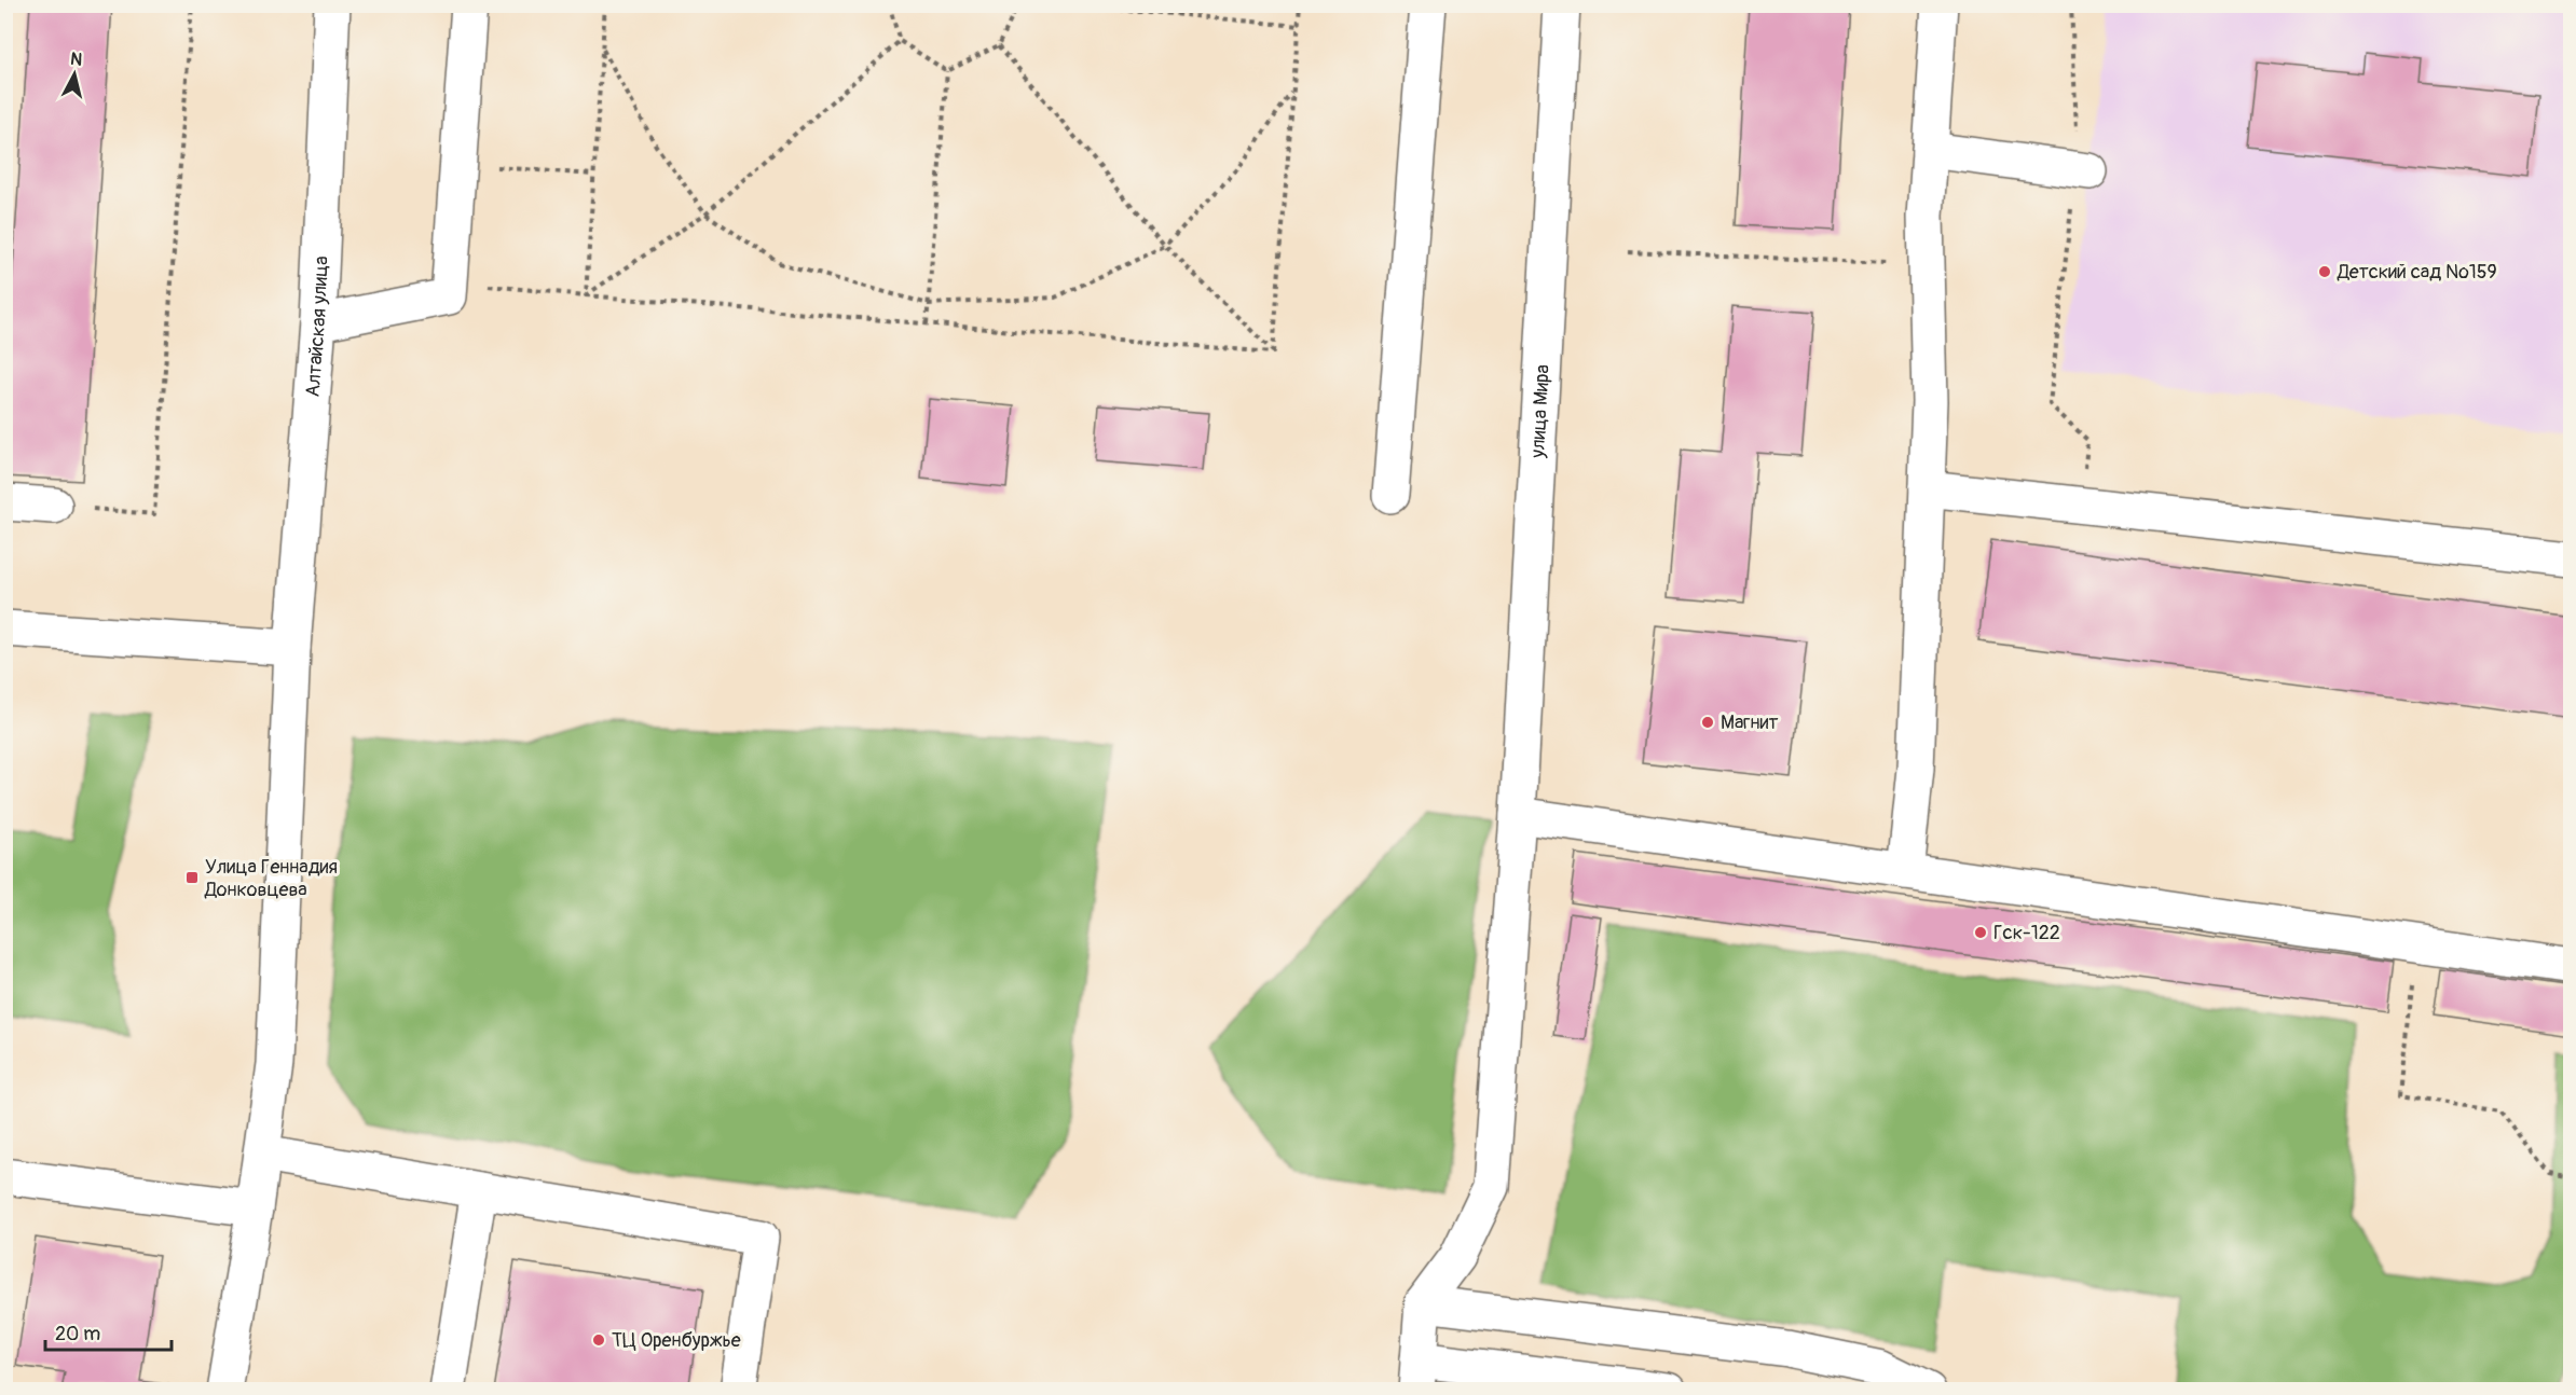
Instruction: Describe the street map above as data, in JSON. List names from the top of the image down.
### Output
{
  "streets": {
    "street": ["Алтайская улица", "улица Мира"]
  },
  "places": {
    "other": [
      "Детский сад №159",
      "Магнит",
      "Гск-122",
      "ТЦ Оренбуржье"
    ],
    "transit": ["Улица Геннадия Донковцева"]
  },
  "scale_bar": "20 m",
  "north": "top"
}
